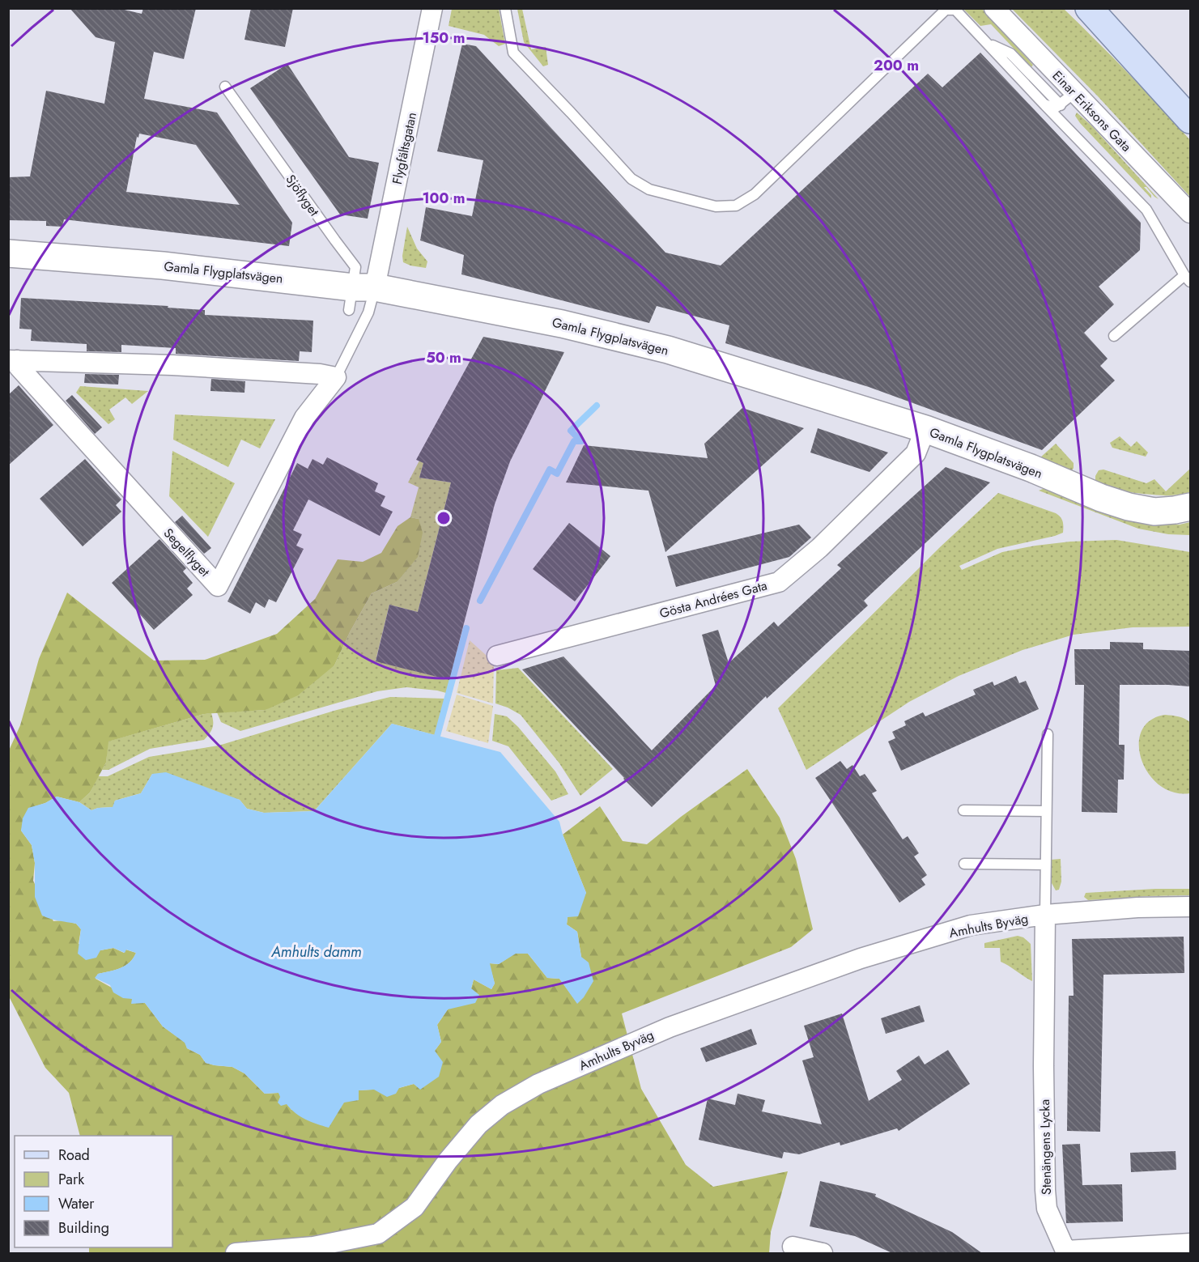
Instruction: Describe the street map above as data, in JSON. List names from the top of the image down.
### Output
{
  "streets": {
    "street": [
      "Einar Eriksons Gata",
      "Flygfältsgatan",
      "Gamla Flygplatsvägen",
      "Segelflyget",
      "Gösta Andrées Gata",
      "Amhults Byväg",
      "Stenängens Lycka"
    ],
    "lane": ["Sjöflyget"]
  },
  "crossings": [
    ["Flygfältsgatan", "Sjöflyget"],
    ["Flygfältsgatan", "Gamla Flygplatsvägen"],
    ["Flygfältsgatan", "Segelflyget"],
    ["Sjöflyget", "Gamla Flygplatsvägen"],
    ["Sjöflyget", "Segelflyget"],
    ["Gamla Flygplatsvägen", "Segelflyget"],
    ["Gamla Flygplatsvägen", "Gösta Andrées Gata"],
    ["Amhults Byväg", "Stenängens Lycka"]
  ],
  "water": ["Amhults damm"],
  "legend": [
    "Road",
    "Park",
    "Water",
    "Building"
  ],
  "rings": [
    "150 m",
    "200 m",
    "100 m",
    "50 m"
  ]
}
